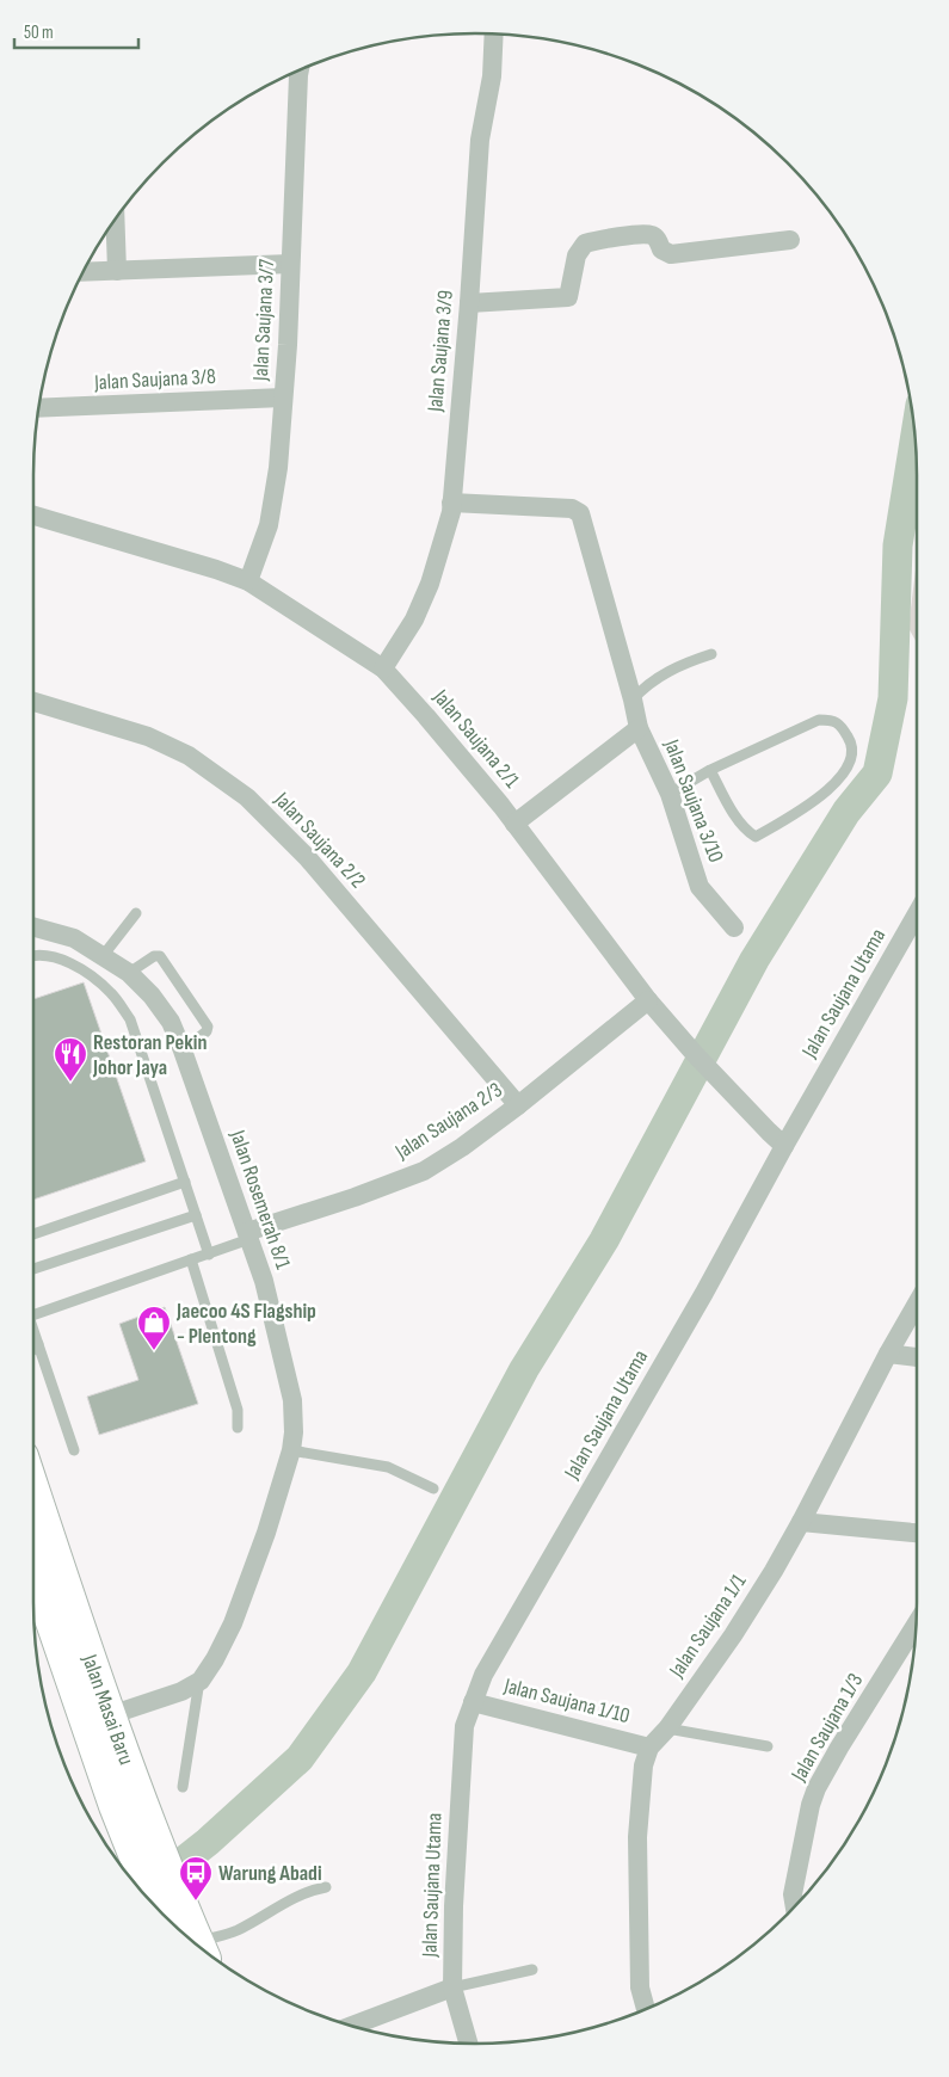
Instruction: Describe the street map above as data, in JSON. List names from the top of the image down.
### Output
{
  "streets": {
    "main road": ["Jalan Masai Baru"],
    "street": [
      "Jalan Saujana 3/7",
      "Jalan Saujana 3/9",
      "Jalan Saujana 3/8",
      "Jalan Saujana 2/1",
      "Jalan Saujana 3/10",
      "Jalan Saujana 2/2",
      "Jalan Saujana Utama",
      "Jalan Saujana 2/3",
      "Jalan Rosemerah 8/1",
      "Jalan Saujana 1/1",
      "Jalan Saujana 1/10",
      "Jalan Saujana 1/3"
    ]
  },
  "crossings": [
    ["Jalan Saujana 3/7", "Jalan Saujana 3/8"],
    ["Jalan Saujana 3/7", "Jalan Saujana 2/1"],
    ["Jalan Saujana 3/9", "Jalan Saujana 2/1"],
    ["Jalan Saujana 2/1", "Jalan Saujana 3/10"],
    ["Jalan Saujana 2/1", "Jalan Saujana Utama"],
    ["Jalan Saujana 2/1", "Jalan Saujana 2/3"],
    ["Jalan Saujana 2/2", "Jalan Saujana 2/3"],
    ["Jalan Saujana Utama", "Jalan Saujana 1/10"],
    ["Jalan Saujana 2/3", "Jalan Rosemerah 8/1"],
    ["Jalan Saujana 1/1", "Jalan Saujana 1/10"]
  ],
  "places": {
    "restaurant": ["Restoran Pekin Johor Jaya"],
    "shop": ["Jaecoo 4S Flagship - Plentong"],
    "bus stop": ["Warung Abadi"]
  },
  "scale_bar": "50 m"
}
